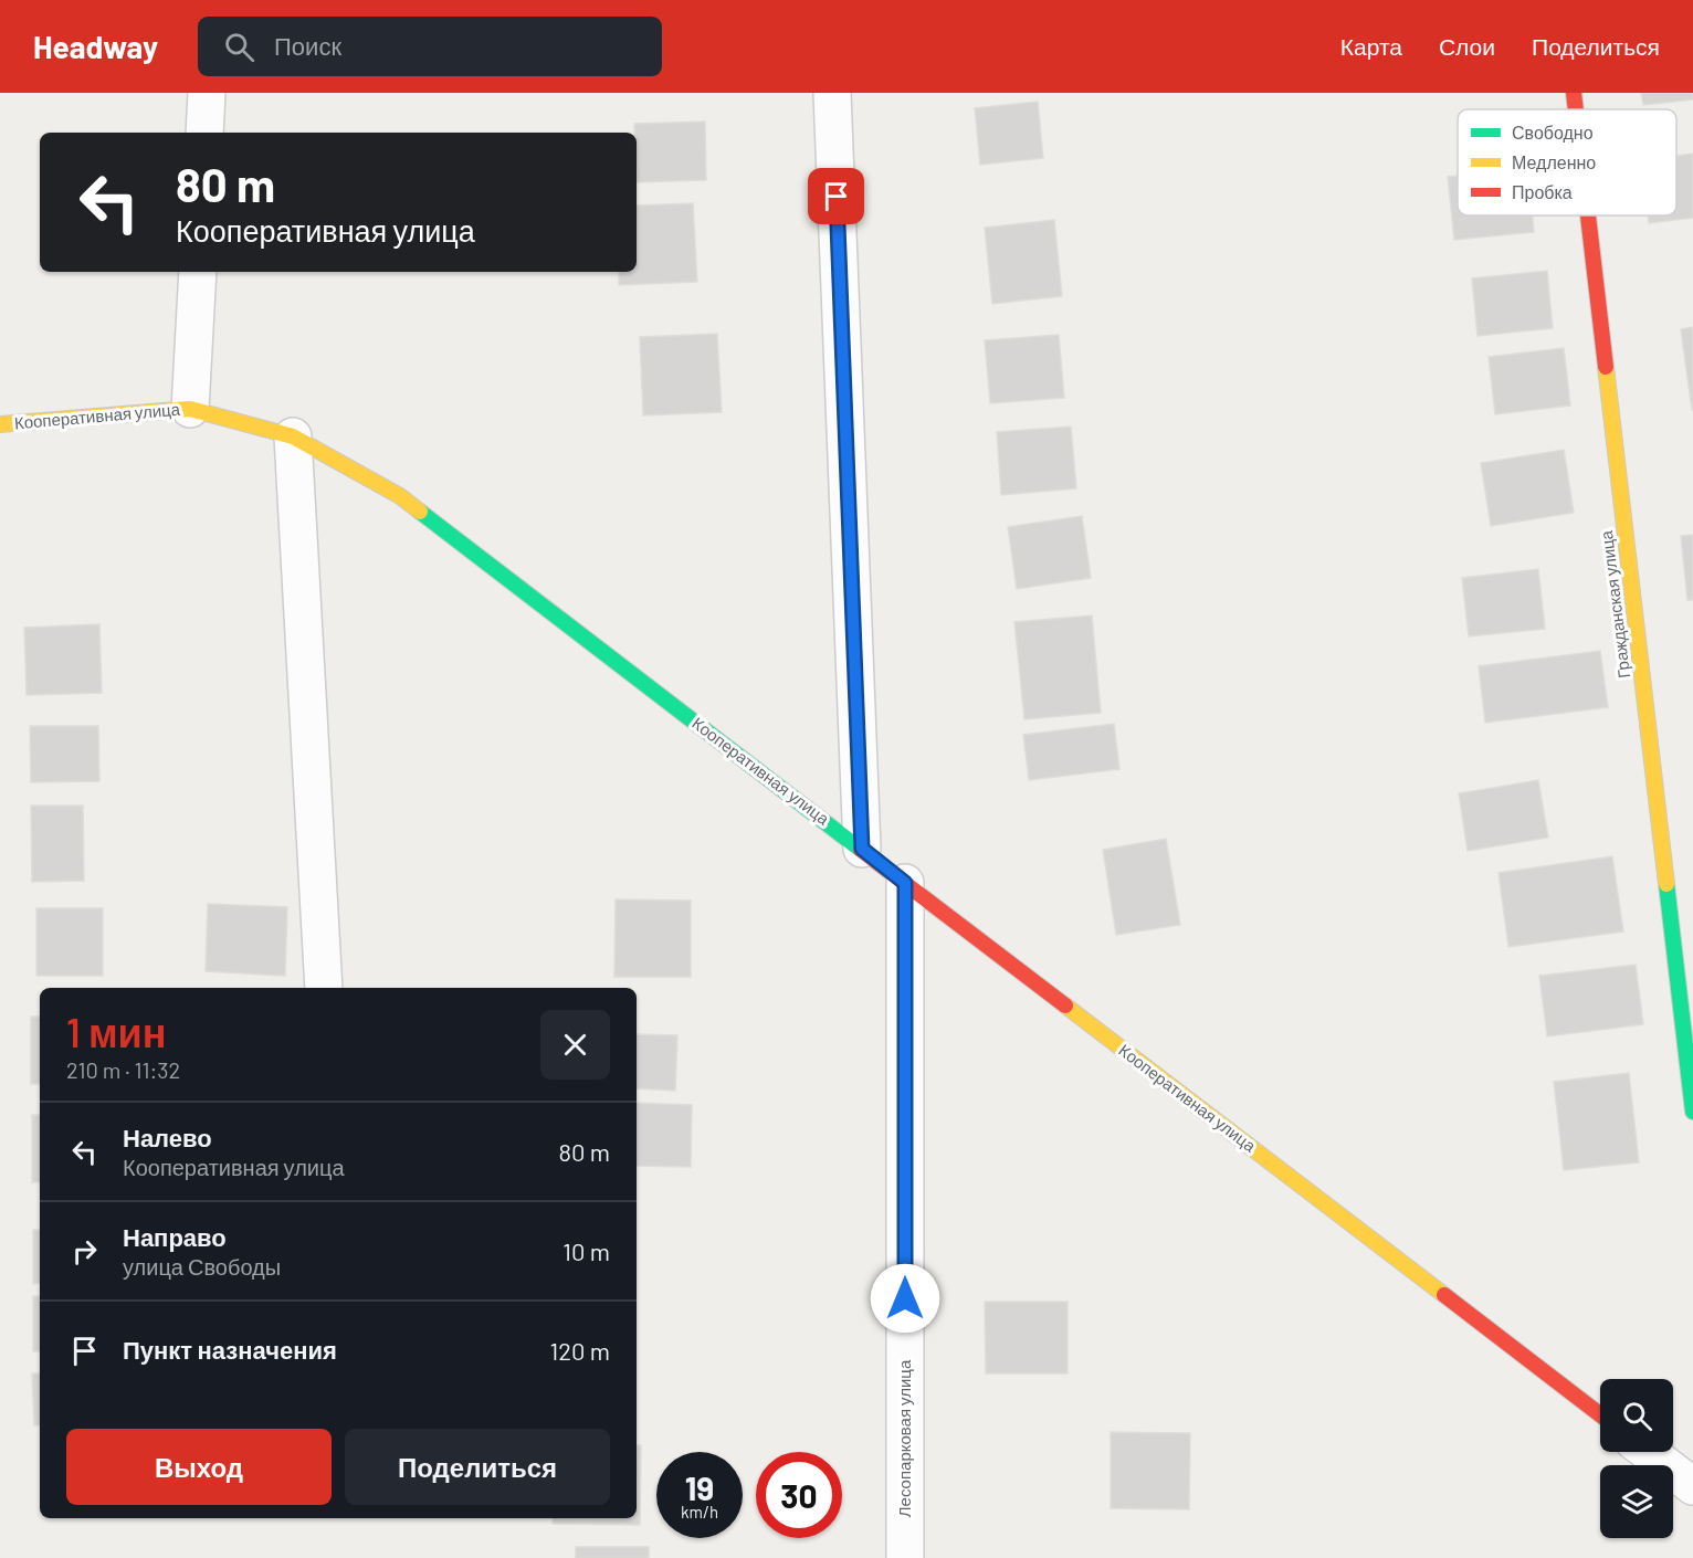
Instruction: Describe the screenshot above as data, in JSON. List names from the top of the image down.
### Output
{
  "streets": {
    "street": ["Кооперативная улица", "Гражданская улица", "Лесопарковая улица"]
  },
  "crossings": [
    ["Кооперативная улица", "Лесопарковая улица"]
  ],
  "legend": ["Свободно", "Медленно", "Пробка"],
  "page": {
    "header": "Headway",
    "search": "Поиск",
    "nav": ["Карта", "Слои", "Поделиться"],
    "turn": ["80 m", "Кооперативная улица"],
    "heading": ["1 мин", "210 m · 11:32"],
    "list": [
      {
        "name": "Налево",
        "note": "Кооперативная улица",
        "value": "80 m"
      },
      {
        "name": "Направо",
        "note": "улица Свободы",
        "value": "10 m"
      },
      {
        "name": "Пункт назначения",
        "value": "120 m"
      }
    ],
    "buttons": ["Выход", "Поделиться"],
    "speed": "19 km/h",
    "limit": "30"
  }
}
